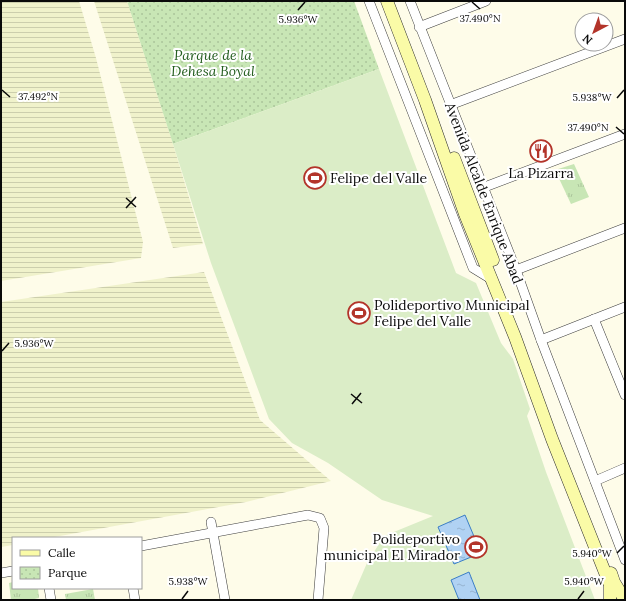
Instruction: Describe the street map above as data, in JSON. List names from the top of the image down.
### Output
{
  "streets": {
    "main road": ["Avenida Alcalde Enrique Abad"]
  },
  "parks": ["Parque de la Dehesa Boyal"],
  "places": {
    "restaurant": ["La Pizarra"],
    "sports": ["Felipe del Valle", "Polideportivo Municipal Felipe del Valle", "Polideportivo municipal El Mirador"]
  },
  "legend": ["Calle", "Parque"],
  "north": "bottom left",
  "coordinates": [
    "37.490°N",
    "5.936°W",
    "37.492°N",
    "5.938°W",
    "5.940°W"
  ]
}
